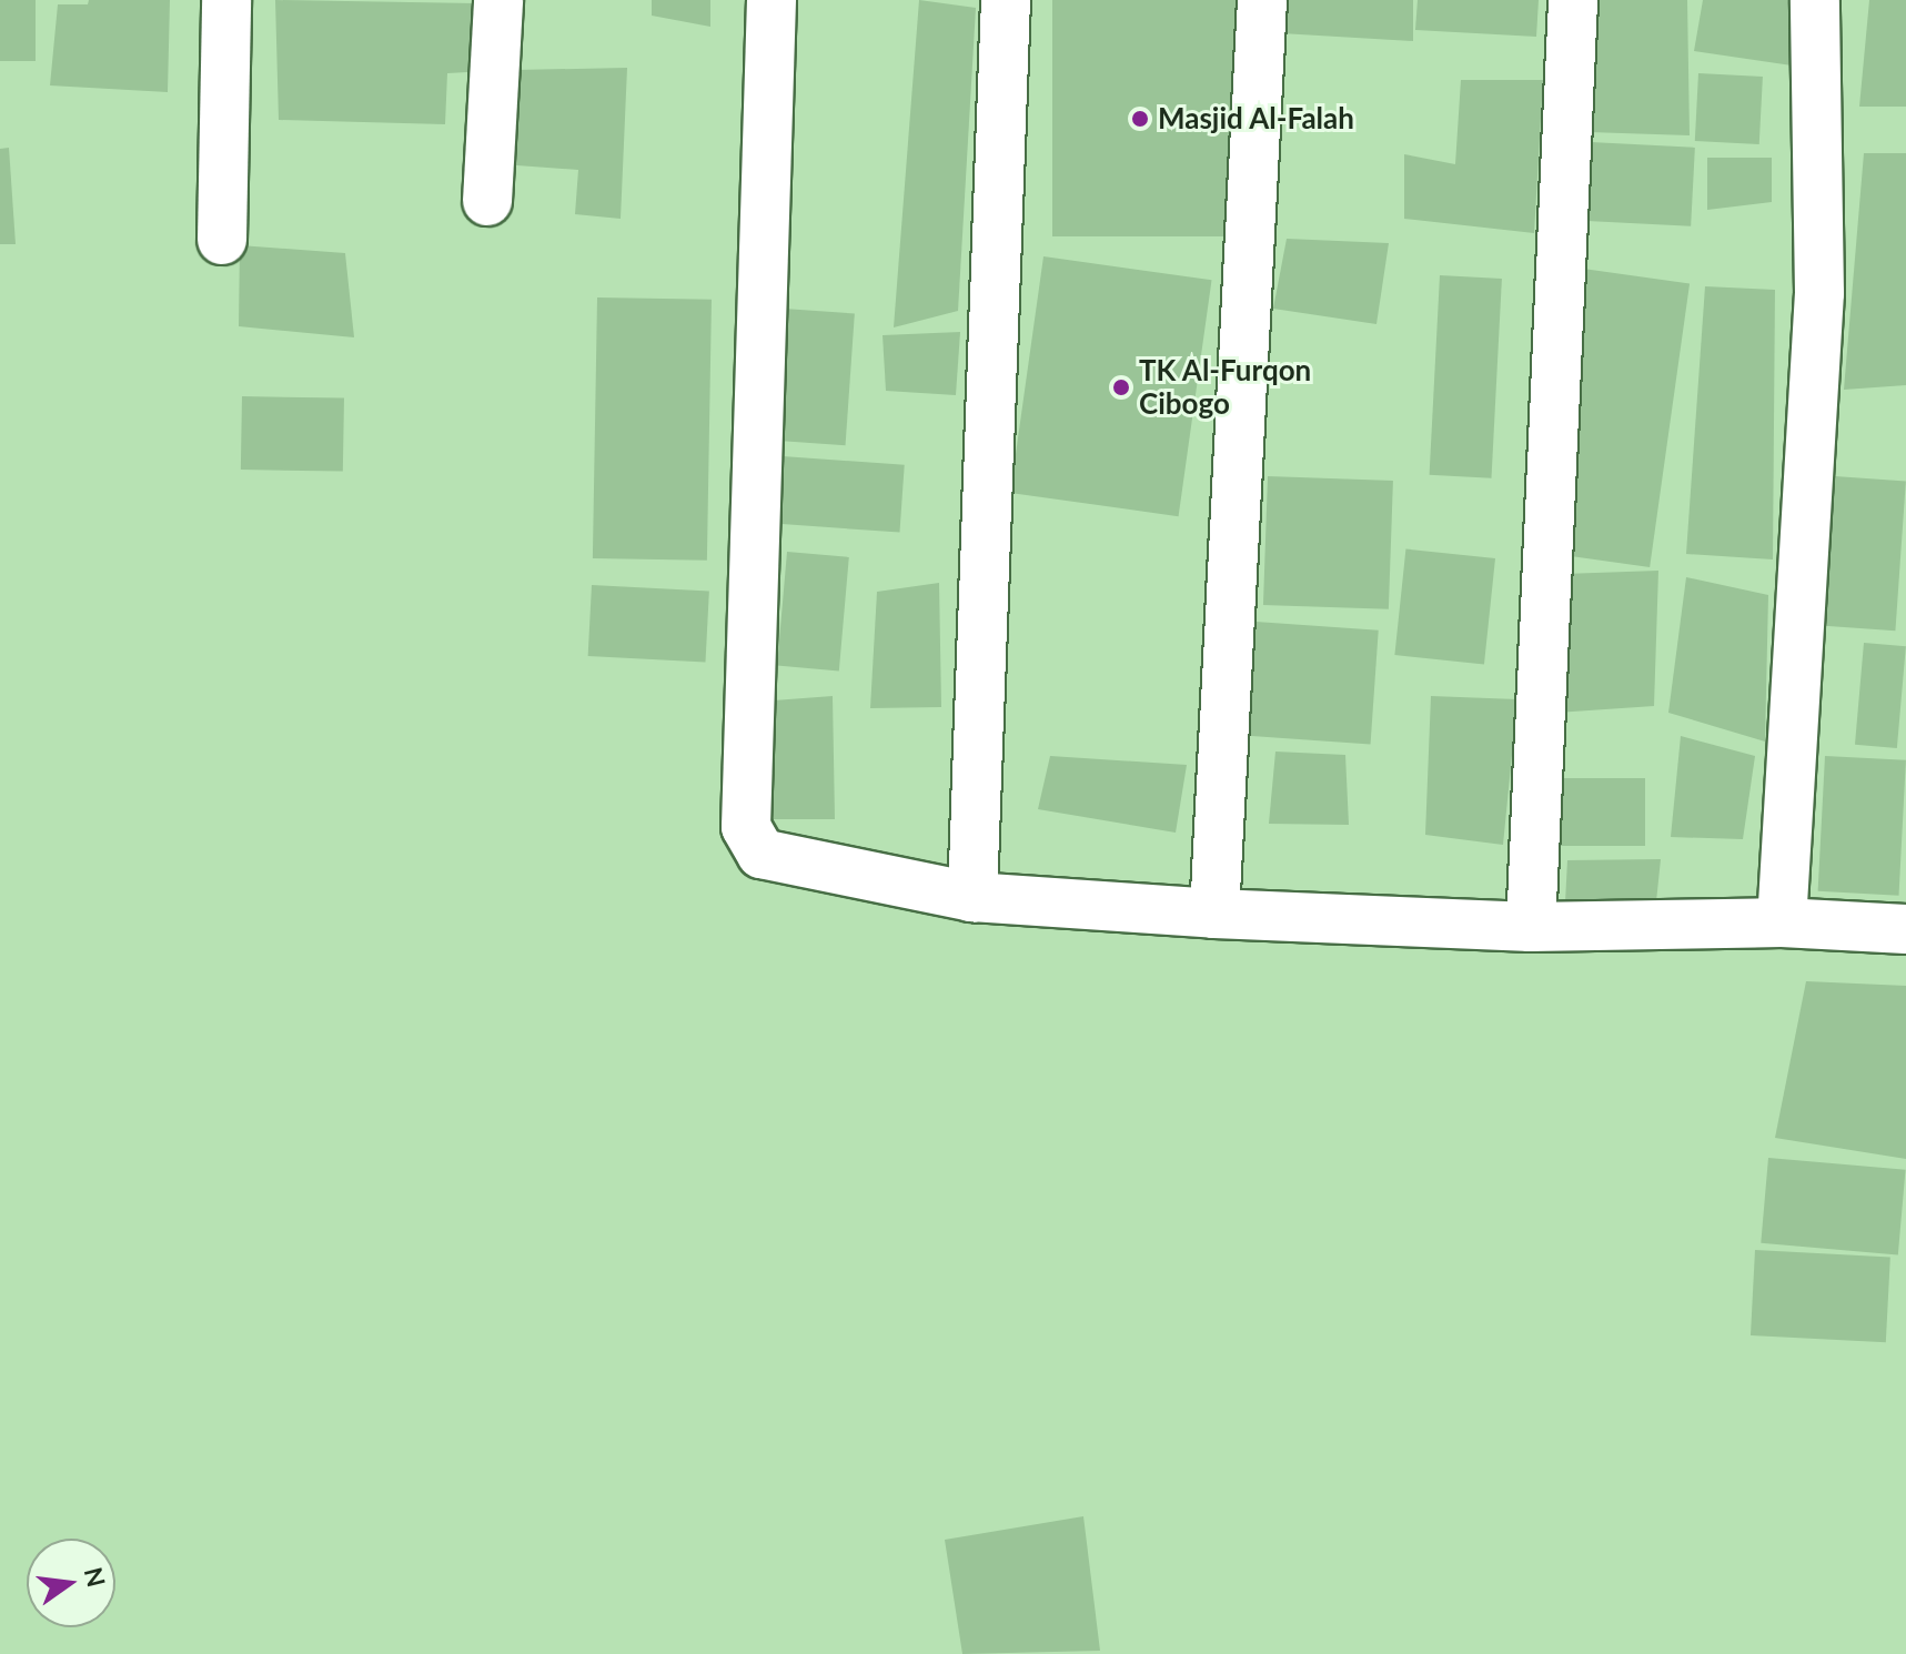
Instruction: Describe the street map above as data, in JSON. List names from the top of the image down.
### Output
{
  "places": ["Masjid Al-Falah", "TK Al-Furqon Cibogo"],
  "north": "right"
}
